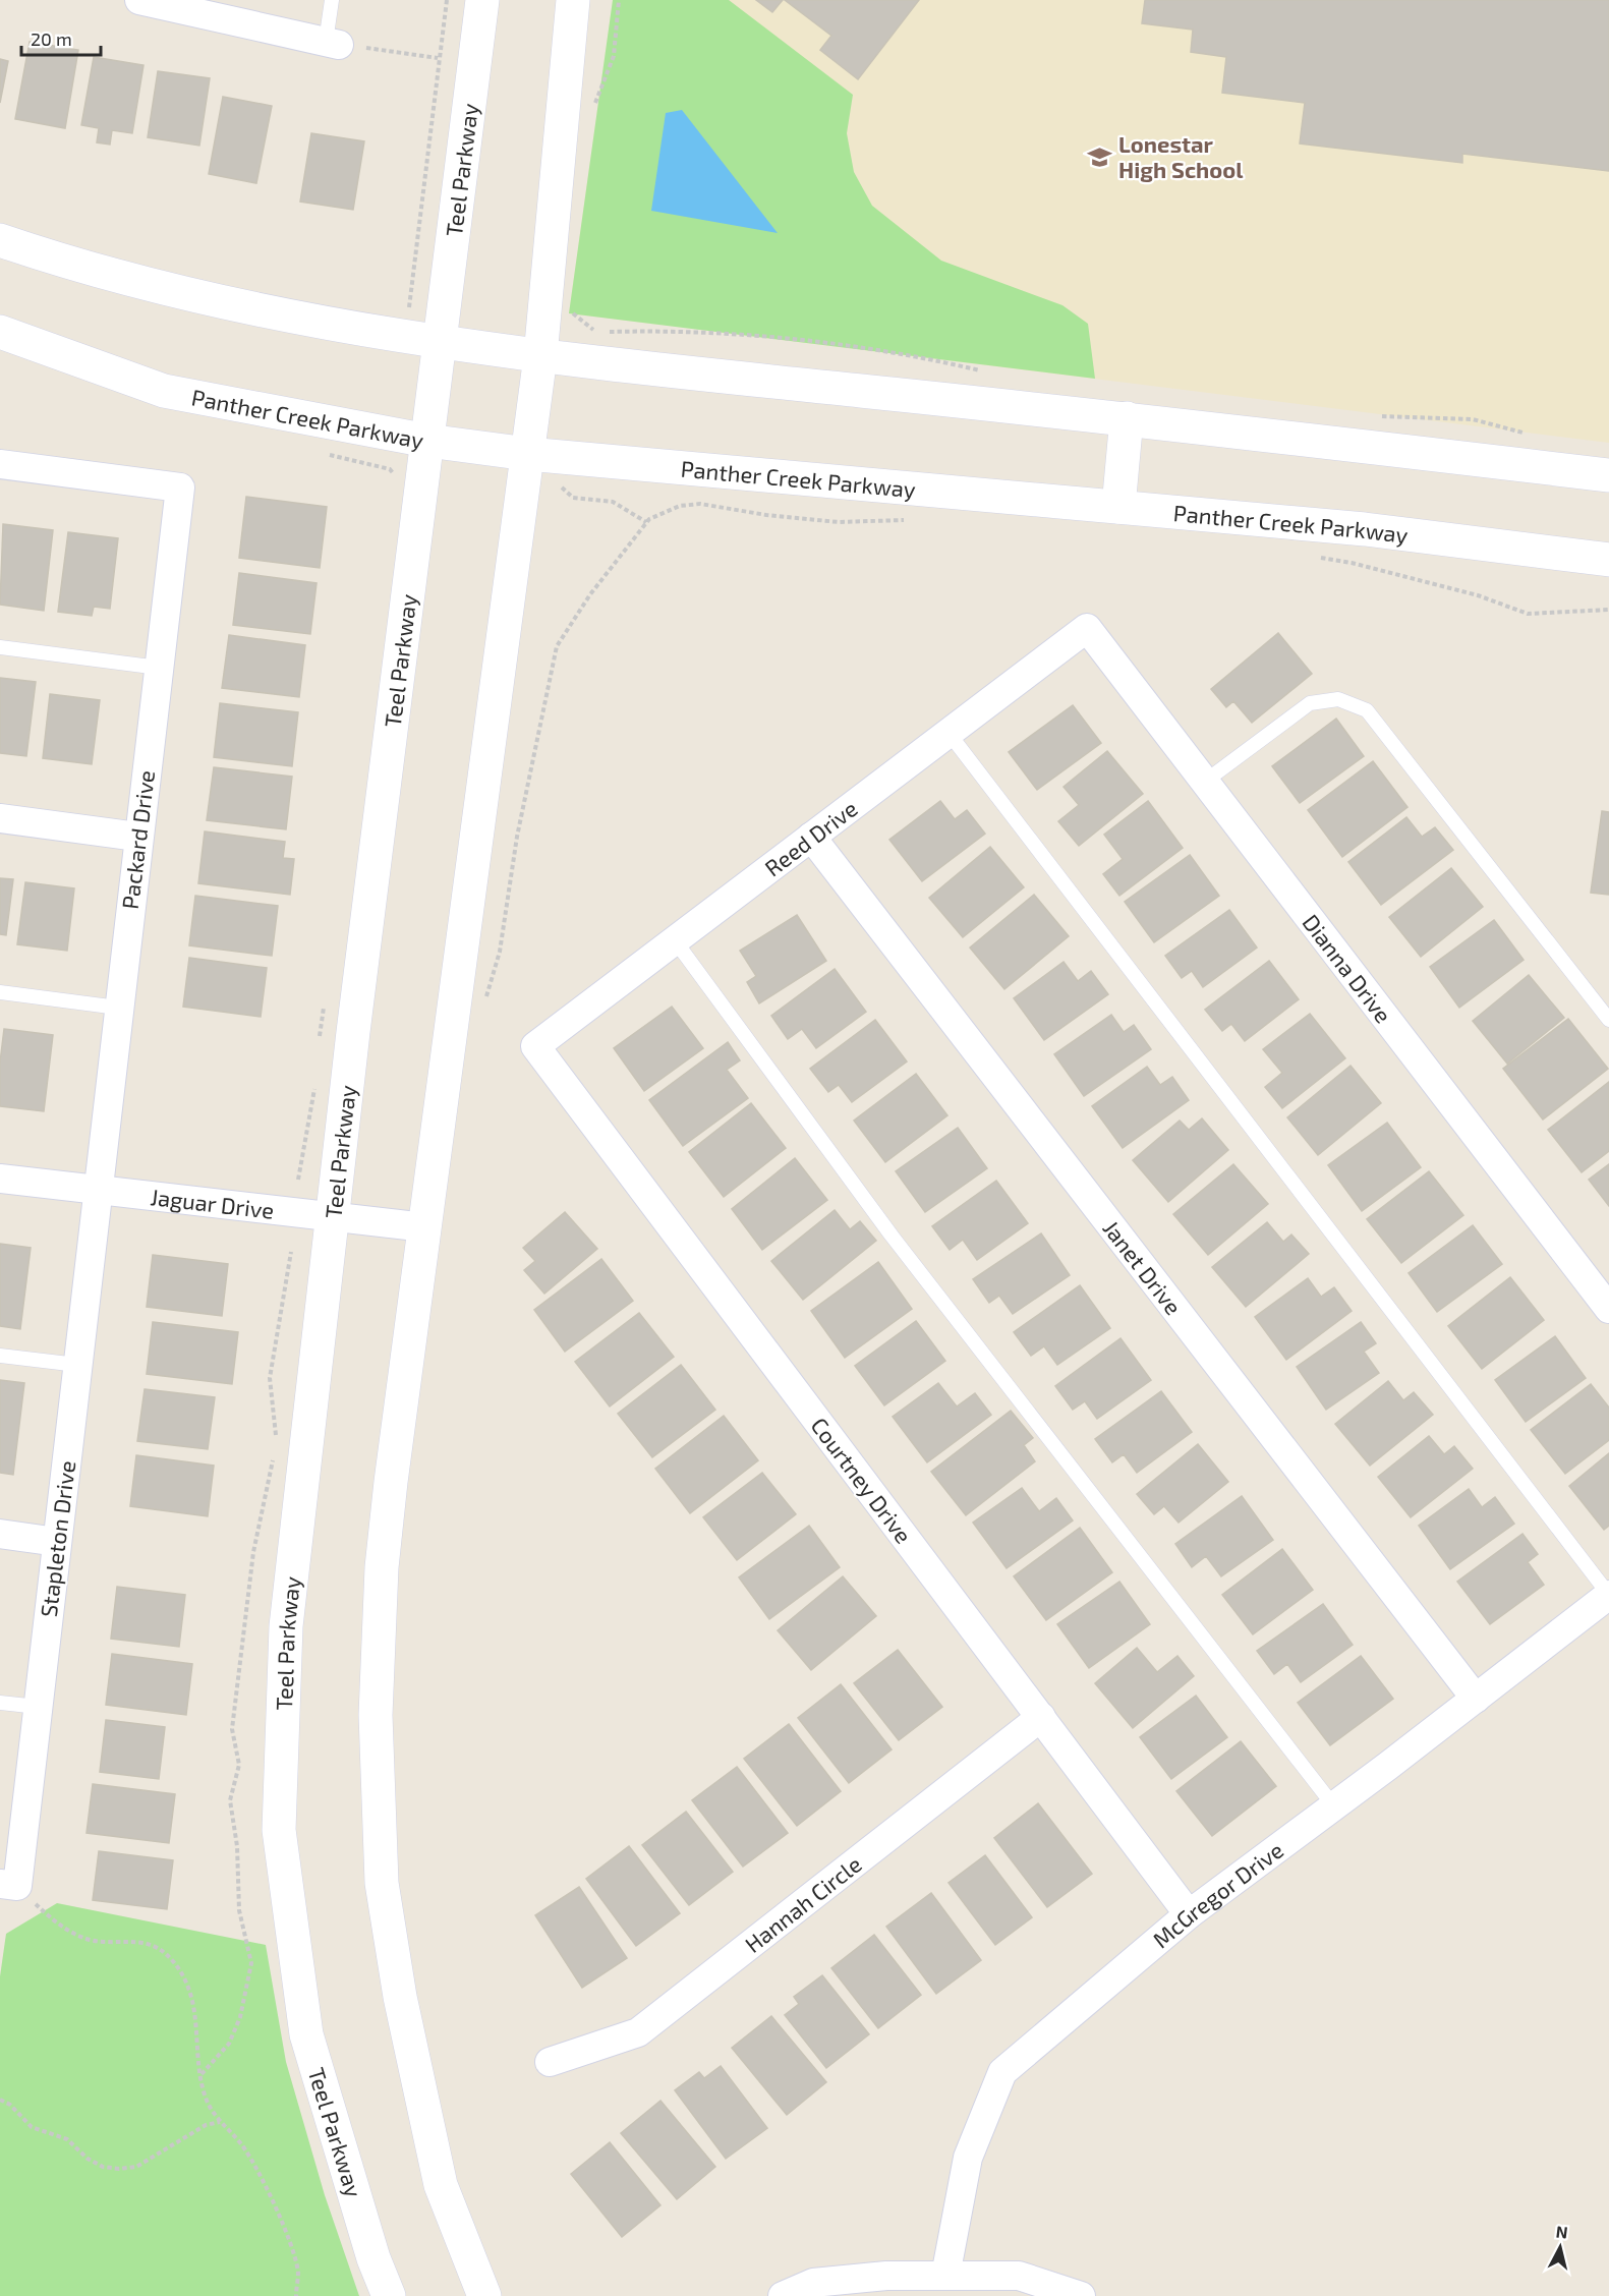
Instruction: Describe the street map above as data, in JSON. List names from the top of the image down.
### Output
{
  "streets": {
    "main road": ["Teel Parkway", "Panther Creek Parkway"],
    "street": [
      "Reed Drive",
      "Packard Drive",
      "Dianna Drive",
      "Jaguar Drive",
      "Janet Drive",
      "Courtney Drive",
      "Stapleton Drive",
      "McGregor Drive",
      "Hannah Circle"
    ]
  },
  "crossings": [
    ["Teel Parkway", "Panther Creek Parkway"],
    ["Teel Parkway", "Jaguar Drive"],
    ["Reed Drive", "Dianna Drive"],
    ["Reed Drive", "Janet Drive"],
    ["Reed Drive", "Courtney Drive"],
    ["Packard Drive", "Jaguar Drive"],
    ["Packard Drive", "Stapleton Drive"],
    ["Jaguar Drive", "Stapleton Drive"],
    ["Janet Drive", "McGregor Drive"],
    ["Courtney Drive", "McGregor Drive"],
    ["Courtney Drive", "Hannah Circle"]
  ],
  "places": {
    "school or university": ["Lonestar High School"]
  },
  "scale_bar": "20 m",
  "north": "top"
}
